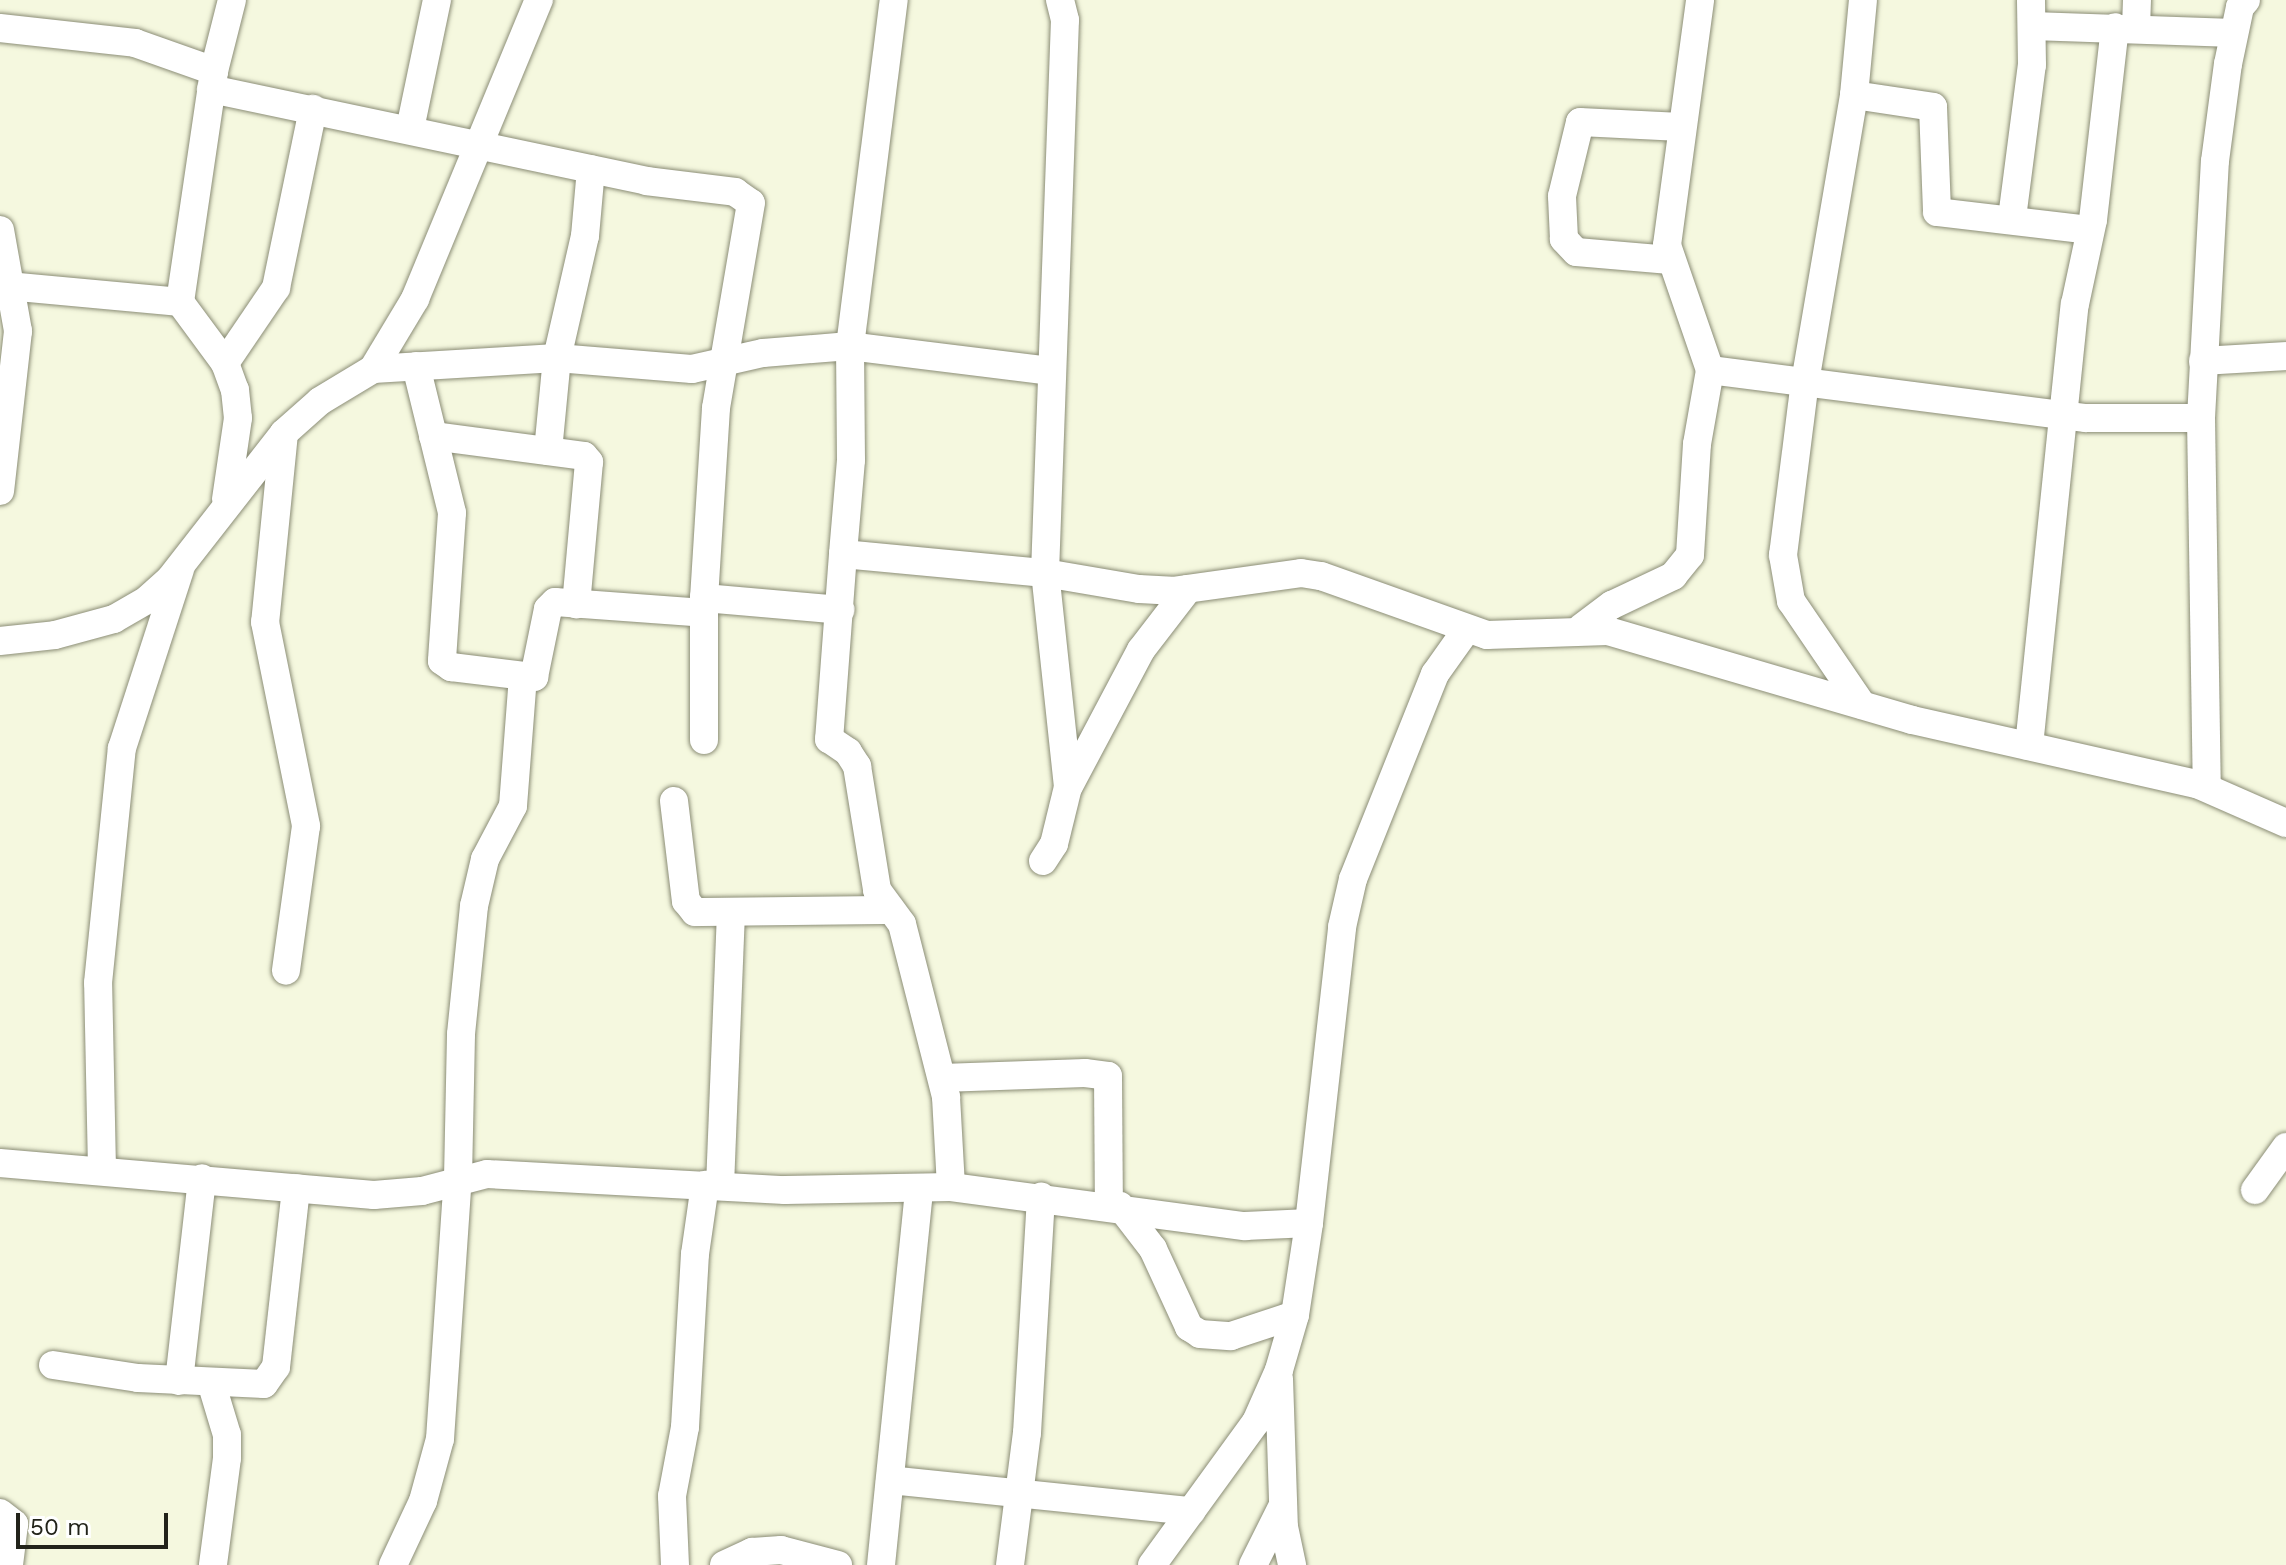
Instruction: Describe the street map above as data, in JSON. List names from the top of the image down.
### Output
{
  "scale_bar": "50 m"
}
